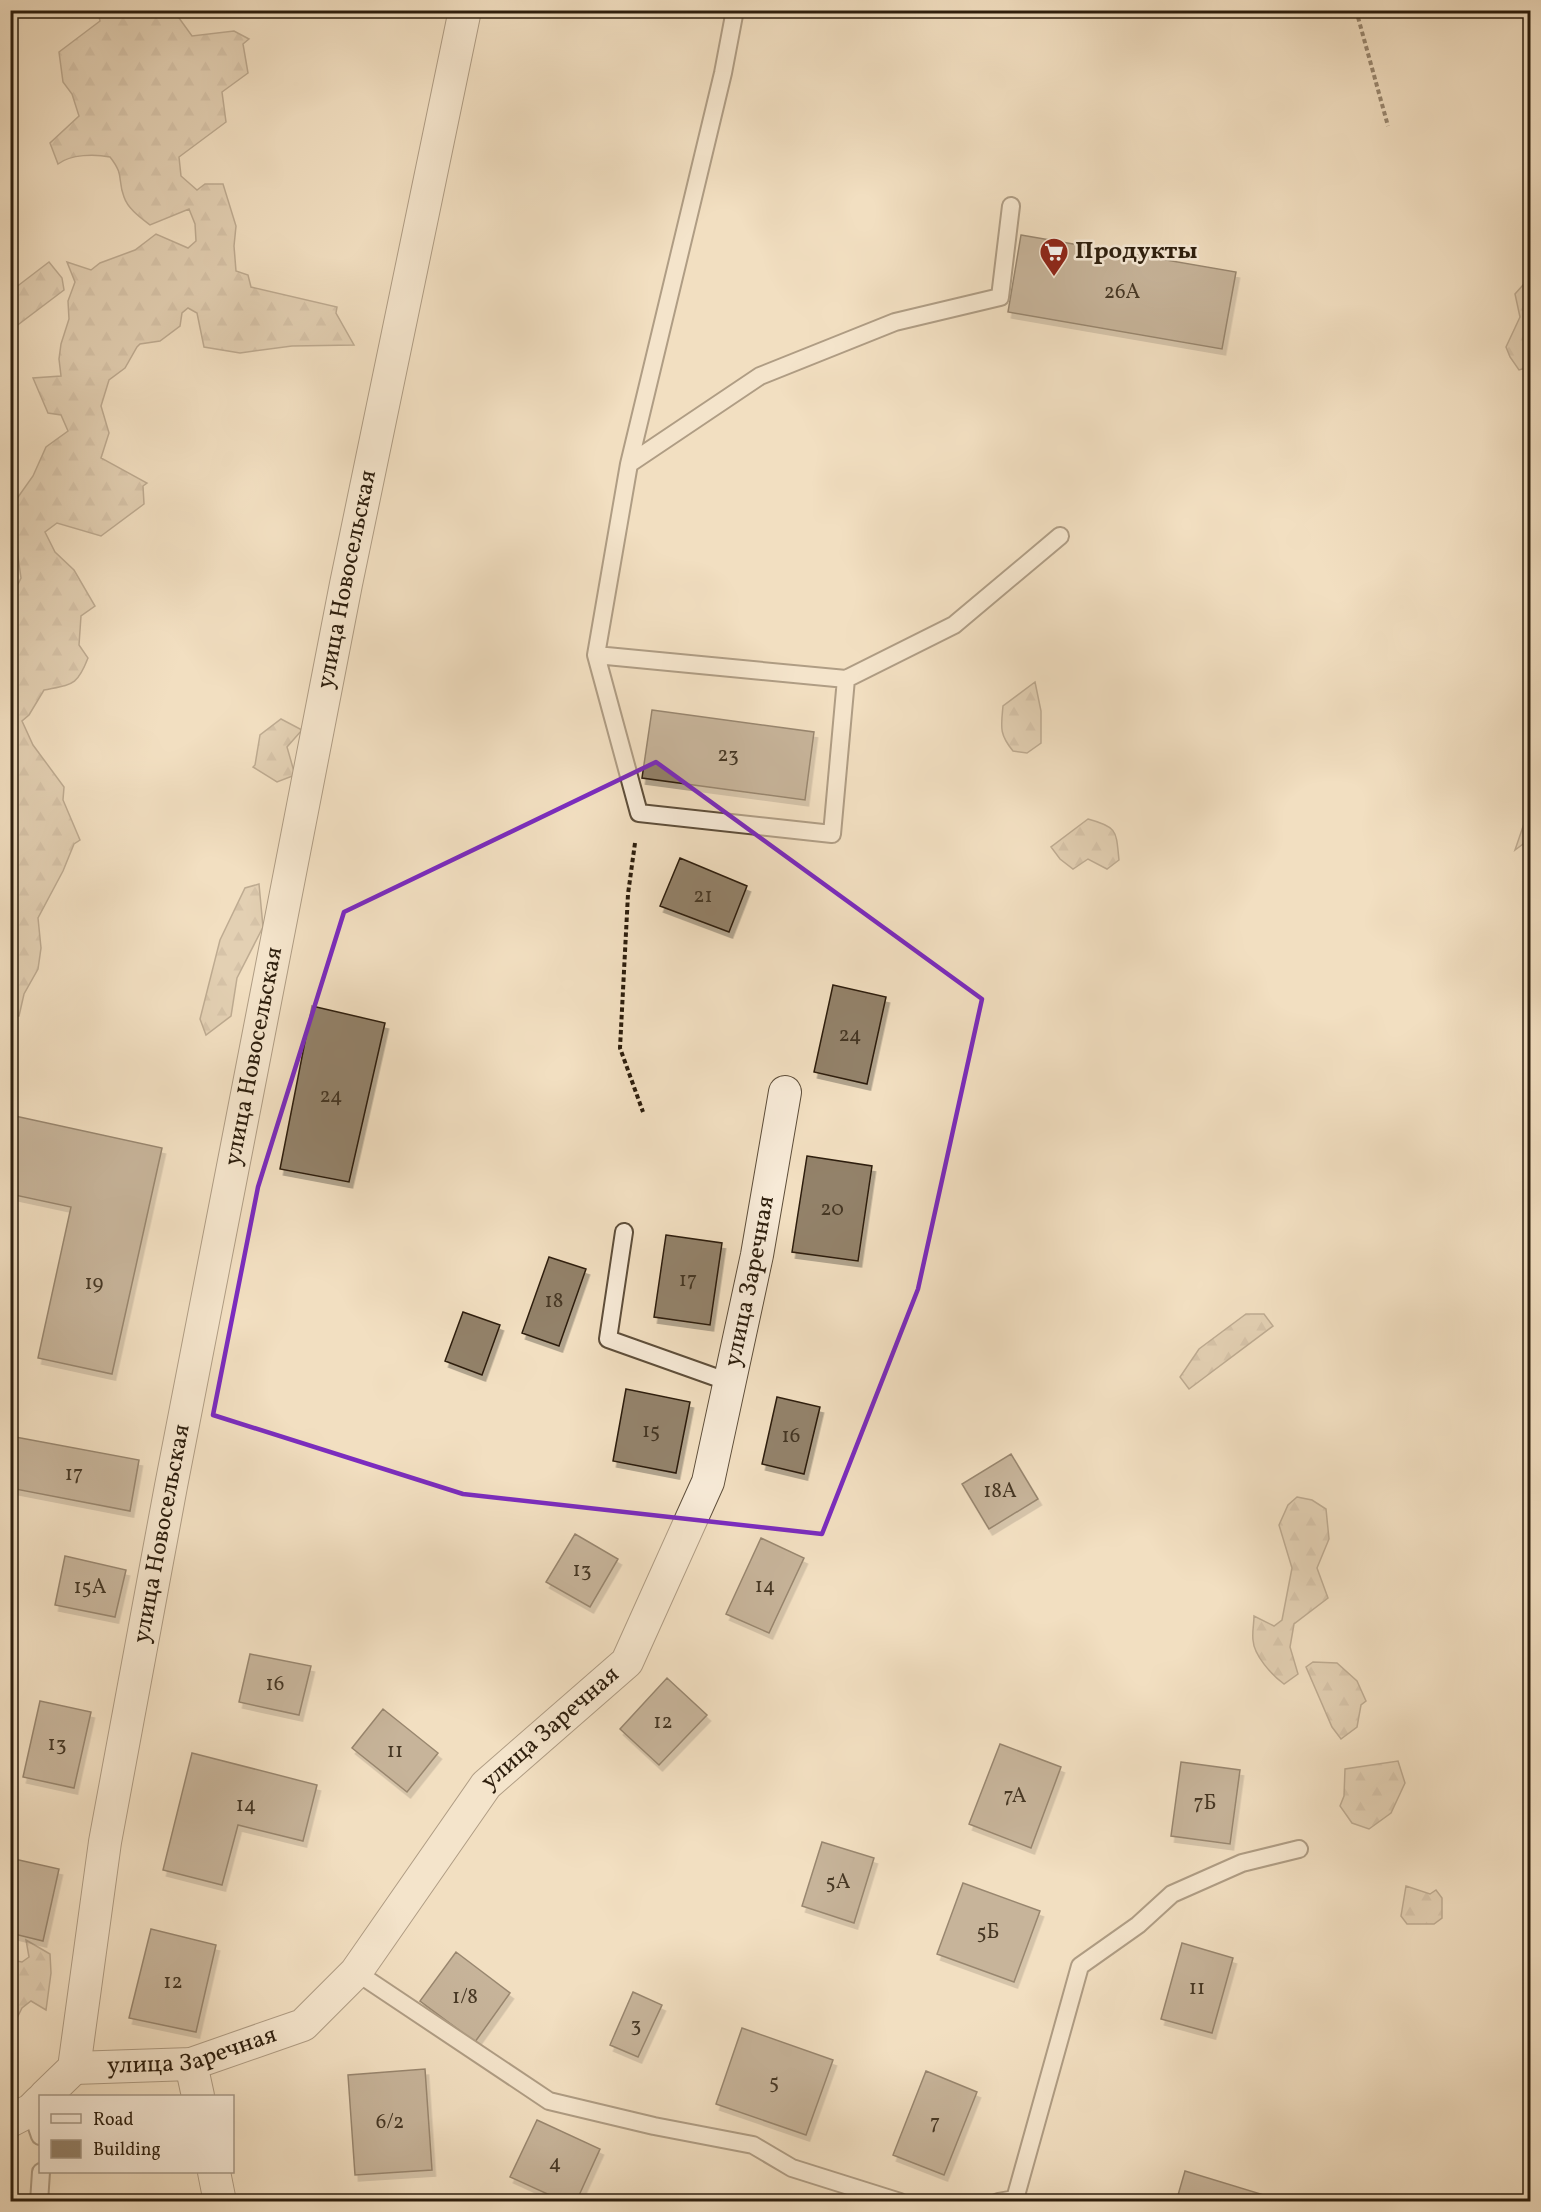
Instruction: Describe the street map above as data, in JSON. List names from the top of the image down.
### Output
{
  "streets": {
    "street": ["улица Новосельская", "улица Заречная"]
  },
  "crossings": [
    ["улица Новосельская", "улица Заречная"]
  ],
  "places": {
    "supermarket": ["Продукты"]
  },
  "house_numbers": [
    "26А",
    "23",
    "21",
    "24",
    "24",
    "20",
    "17",
    "19",
    "18",
    "15",
    "16",
    "17",
    "18А",
    "13",
    "14",
    "15А",
    "16",
    "12",
    "13",
    "11",
    "7А",
    "7Б",
    "14",
    "5А",
    "5Б",
    "12",
    "11",
    "1/8",
    "3",
    "5",
    "6/2",
    "7",
    "4"
  ],
  "legend": ["Road", "Building"]
}
